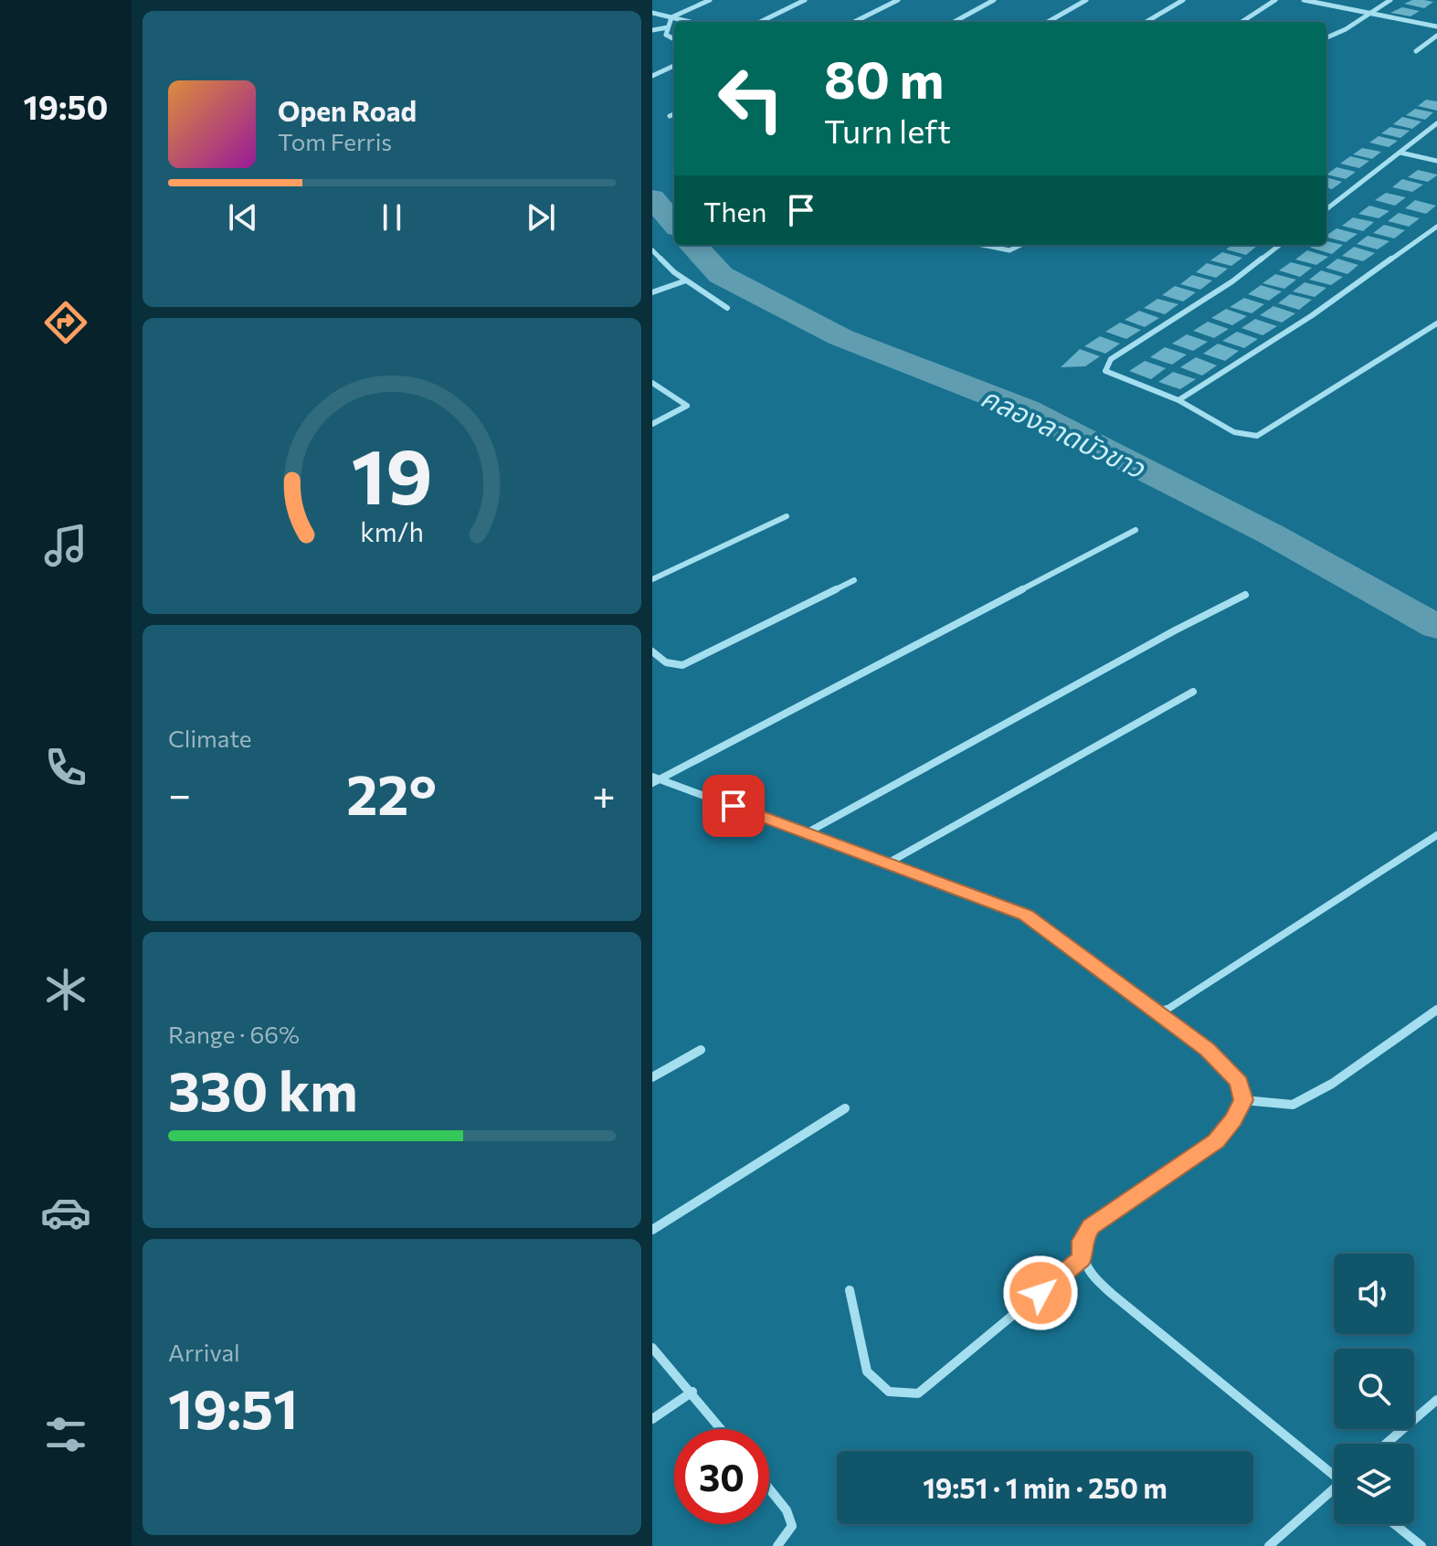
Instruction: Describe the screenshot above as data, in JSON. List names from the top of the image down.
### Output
{
  "water": ["คลองลาดบัวขาว"],
  "page": {
    "tabs": "19:50",
    "turn": ["80 m", "Turn left"],
    "song": ["Open Road", "Tom Ferris"],
    "then": "Then",
    "tile": [
      "Climate",
      ["Range · 66%", "330 km"],
      ["Arrival", "19:51"]
    ],
    "heat": ["−", "22°", "+"],
    "limit": "30",
    "trip": "19:51 · 1 min · 250 m",
    "gauge": ["19", "km/h"]
  }
}
